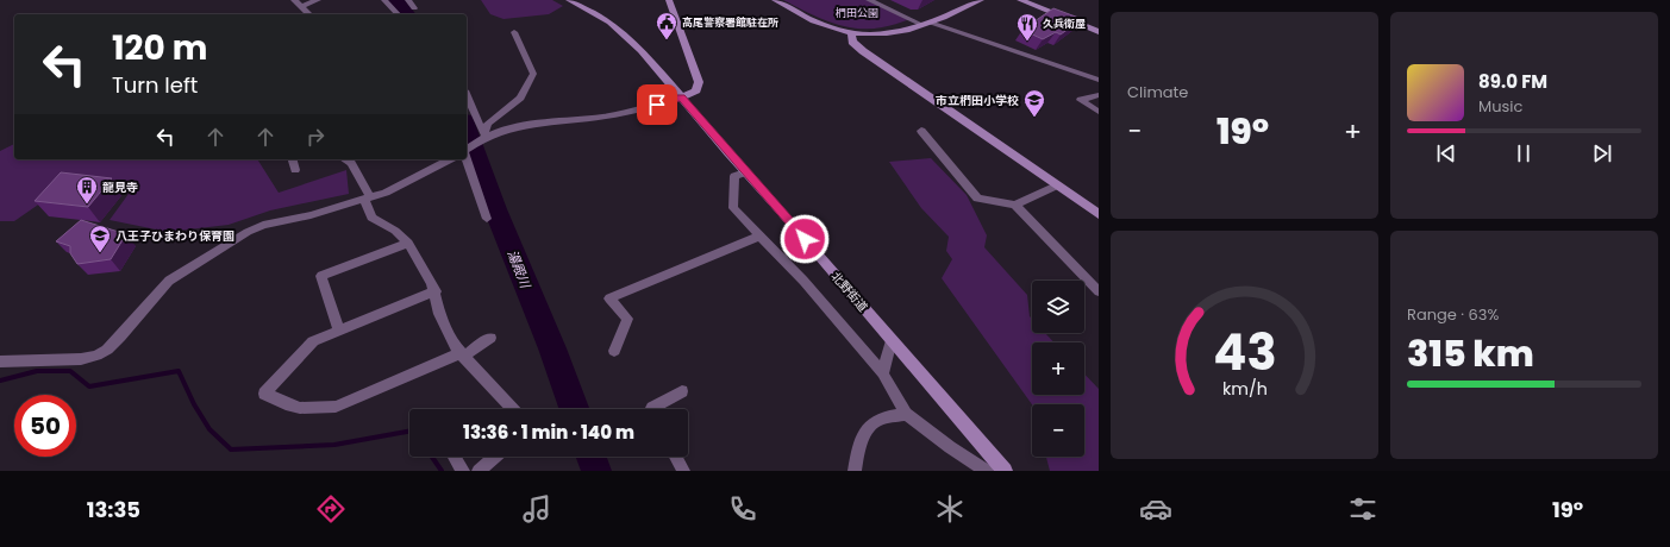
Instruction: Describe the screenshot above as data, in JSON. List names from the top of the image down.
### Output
{
  "streets": {
    "street": ["北野街道"]
  },
  "water": ["湯殿川"],
  "parks": ["椚田公園"],
  "places": {
    "public building": ["高尾警察署館駐在所"],
    "restaurant": ["久兵衛屋"],
    "school or university": ["市立椚田小学校", "八王子ひまわり保育園"],
    "building": ["龍見寺"]
  },
  "page": {
    "tile": [
      "Climate",
      ["Range · 63%", "315 km"]
    ],
    "turn": ["120 m", "Turn left"],
    "song": ["89.0 FM", "Music"],
    "heat": ["−", "19°", "+"],
    "map_buttons": ["+", "−"],
    "limit": "50",
    "trip": "13:36 · 1 min · 140 m",
    "tabs": ["13:35", "19°"],
    "gauge": ["43", "km/h"]
  }
}
